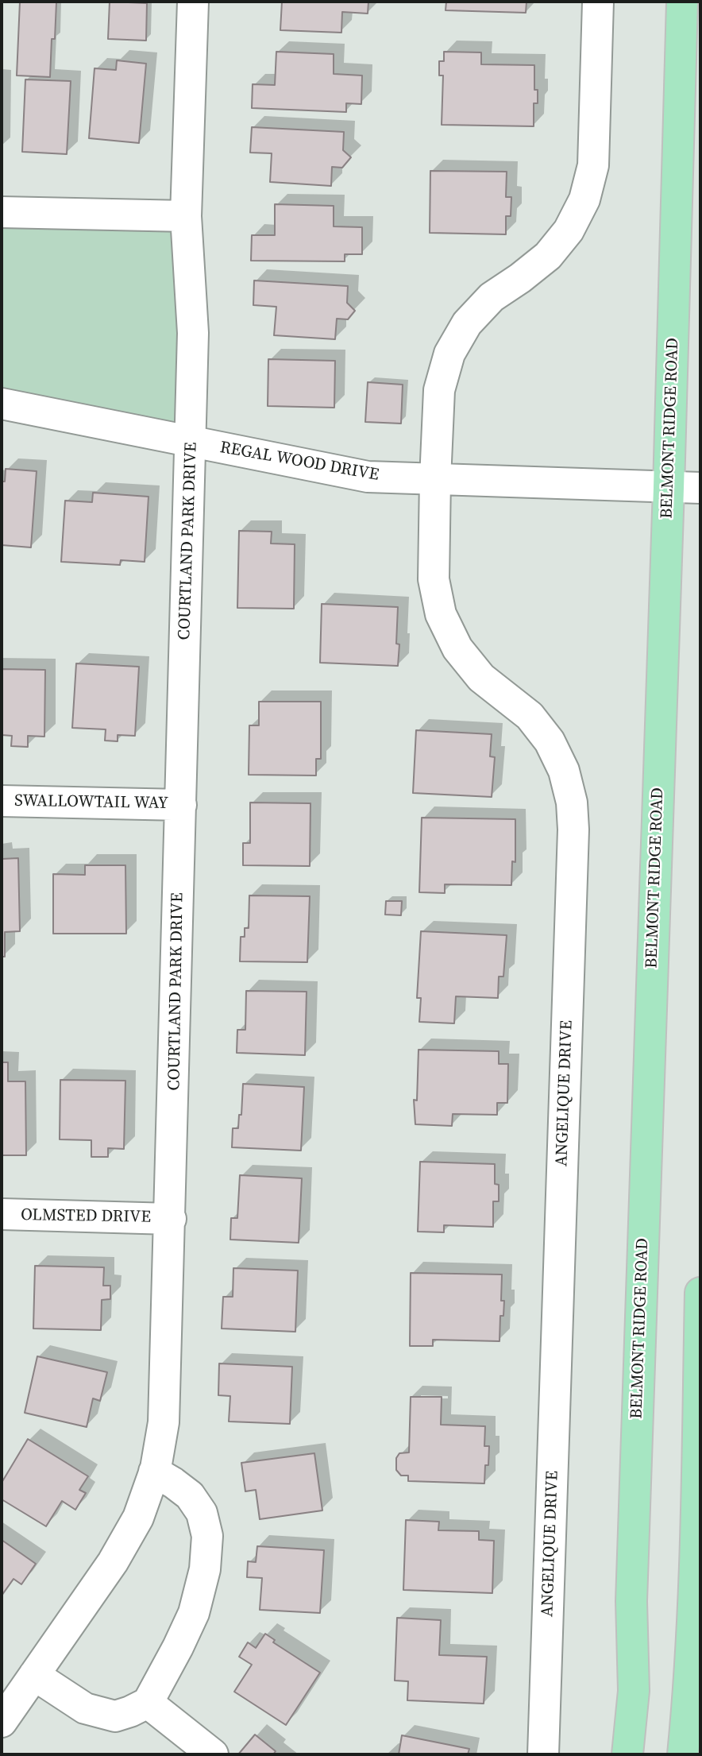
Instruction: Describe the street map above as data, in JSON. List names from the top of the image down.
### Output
{
  "streets": {
    "main road": ["BELMONT RIDGE ROAD"],
    "street": [
      "REGAL WOOD DRIVE",
      "COURTLAND PARK DRIVE",
      "SWALLOWTAIL WAY",
      "ANGELIQUE DRIVE",
      "OLMSTED DRIVE"
    ]
  },
  "crossings": [
    ["BELMONT RIDGE ROAD", "REGAL WOOD DRIVE"],
    ["REGAL WOOD DRIVE", "COURTLAND PARK DRIVE"],
    ["REGAL WOOD DRIVE", "ANGELIQUE DRIVE"],
    ["COURTLAND PARK DRIVE", "SWALLOWTAIL WAY"],
    ["COURTLAND PARK DRIVE", "OLMSTED DRIVE"]
  ]
}
